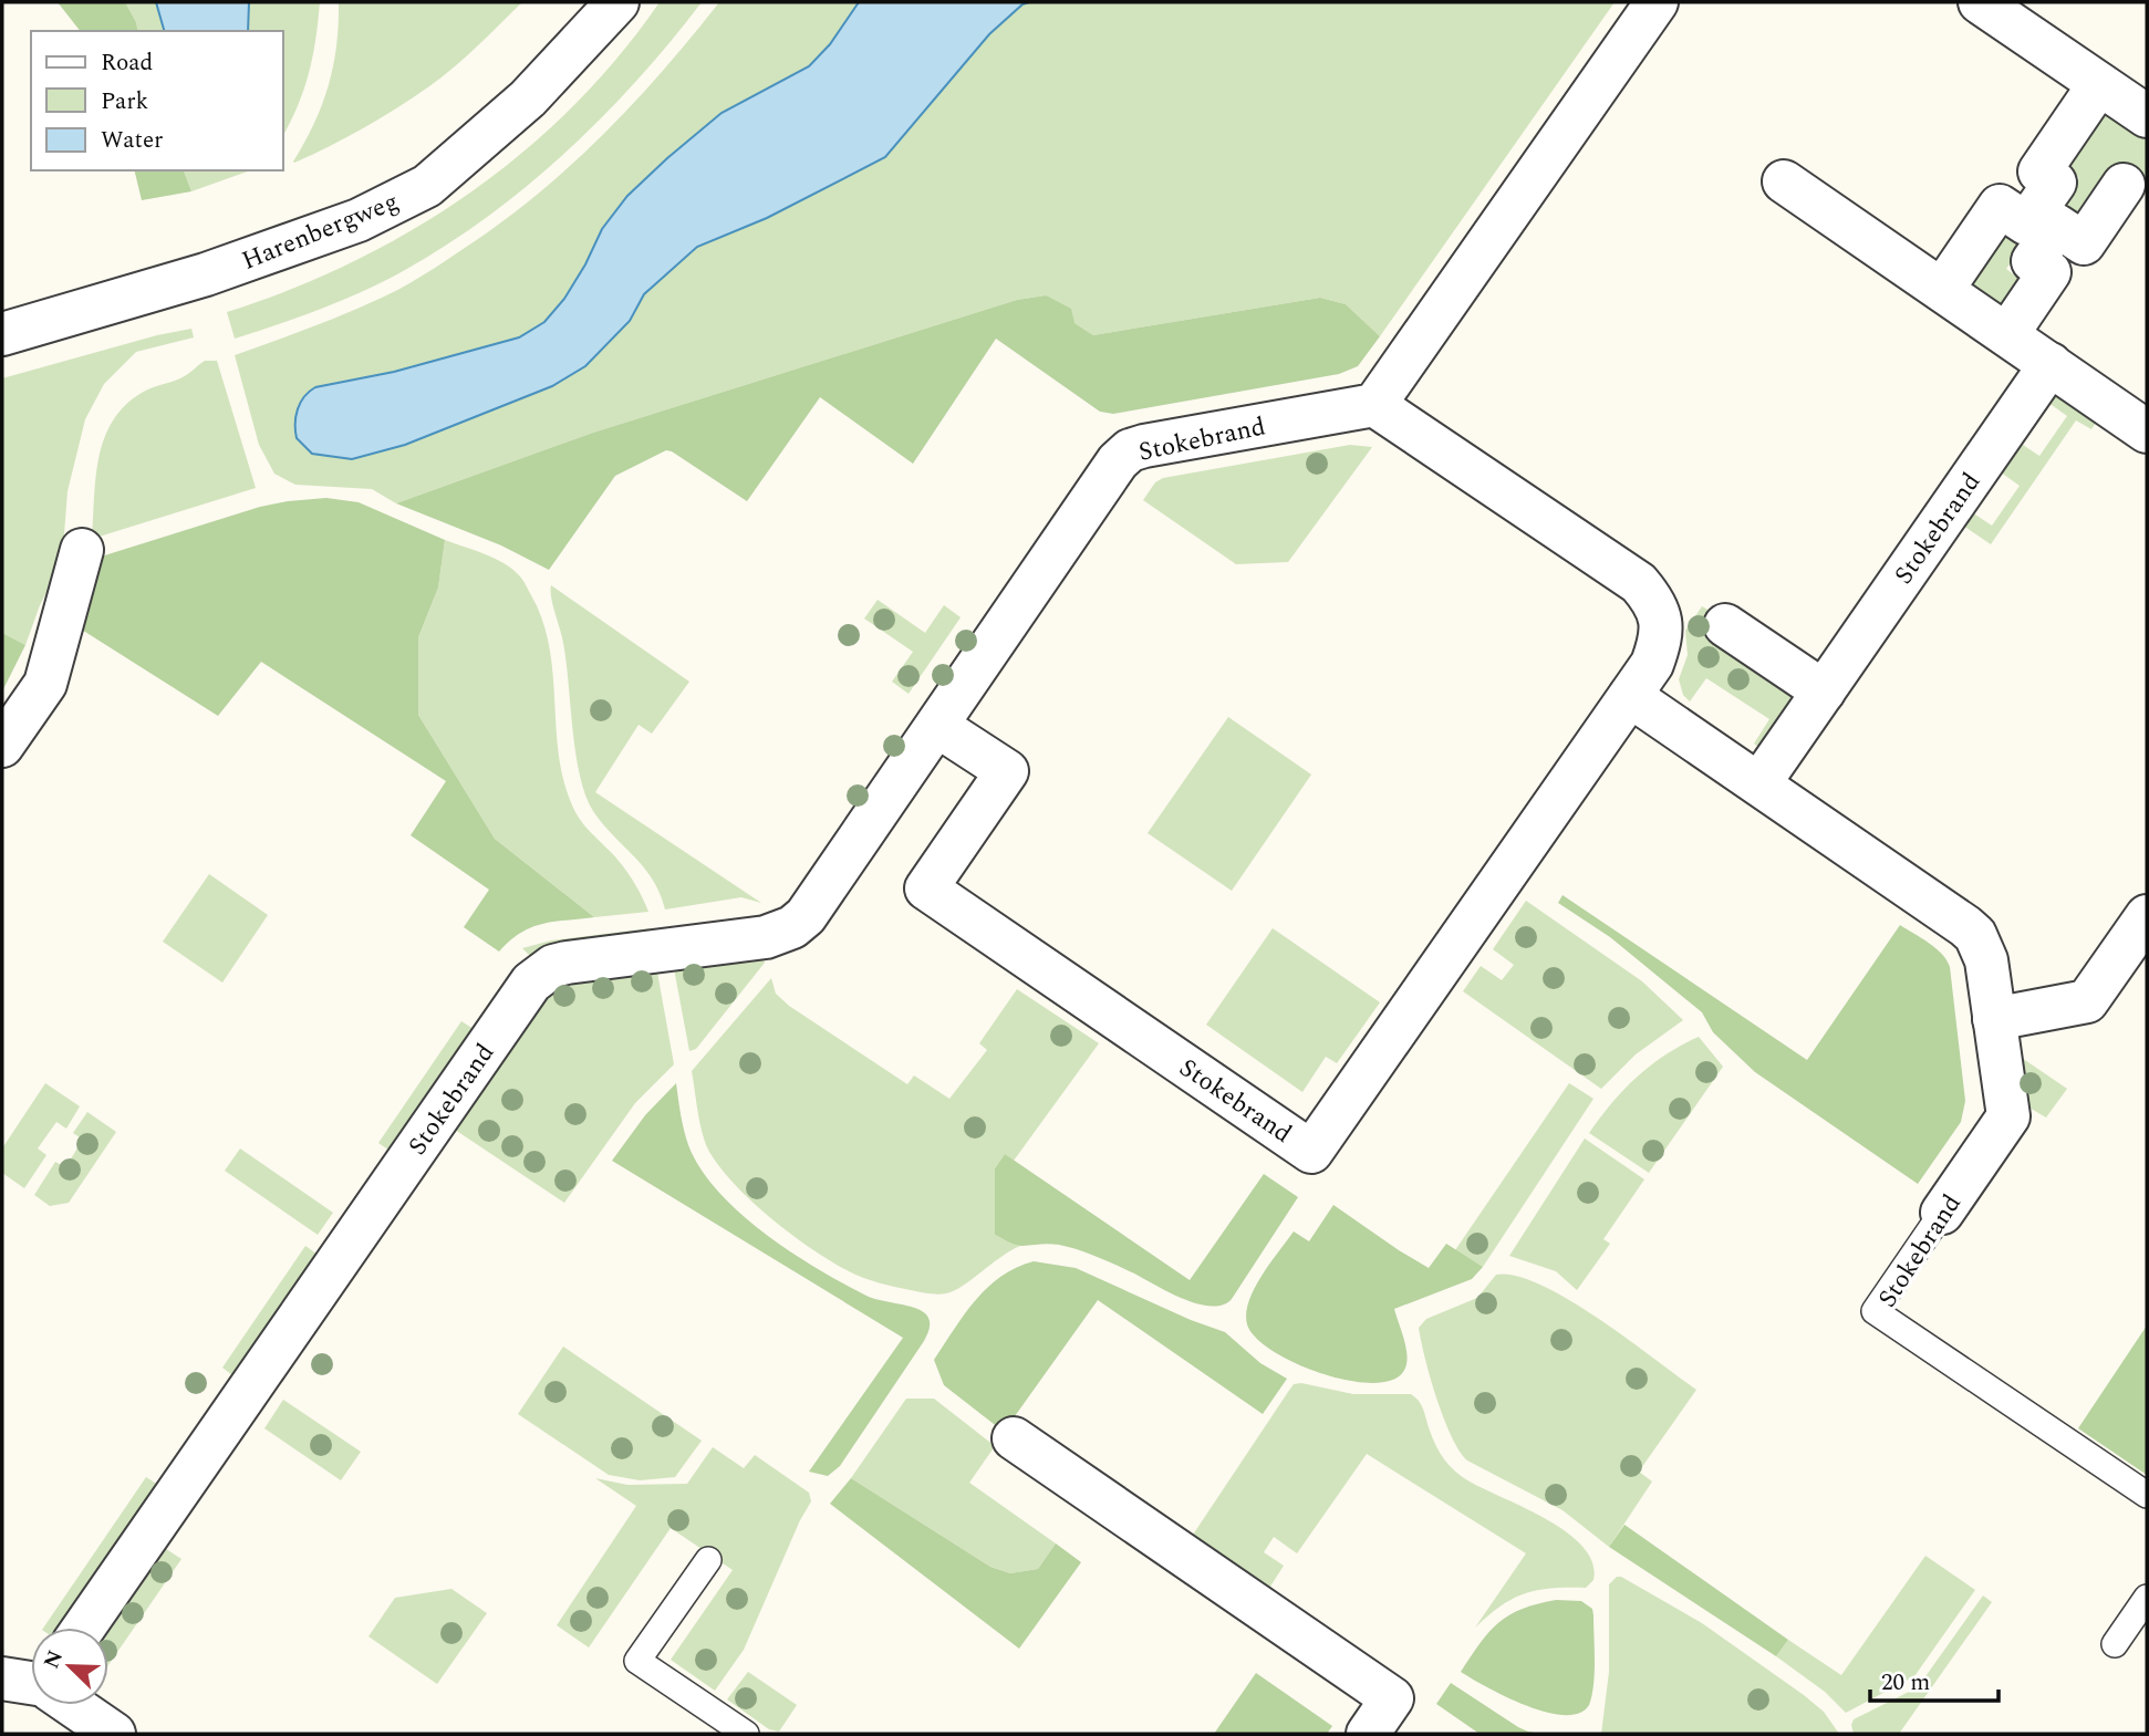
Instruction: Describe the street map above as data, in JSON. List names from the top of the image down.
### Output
{
  "streets": {
    "street": ["Harenbergweg", "Stokebrand"]
  },
  "legend": ["Road", "Park", "Water"],
  "scale_bar": "20 m",
  "north": "top left"
}
